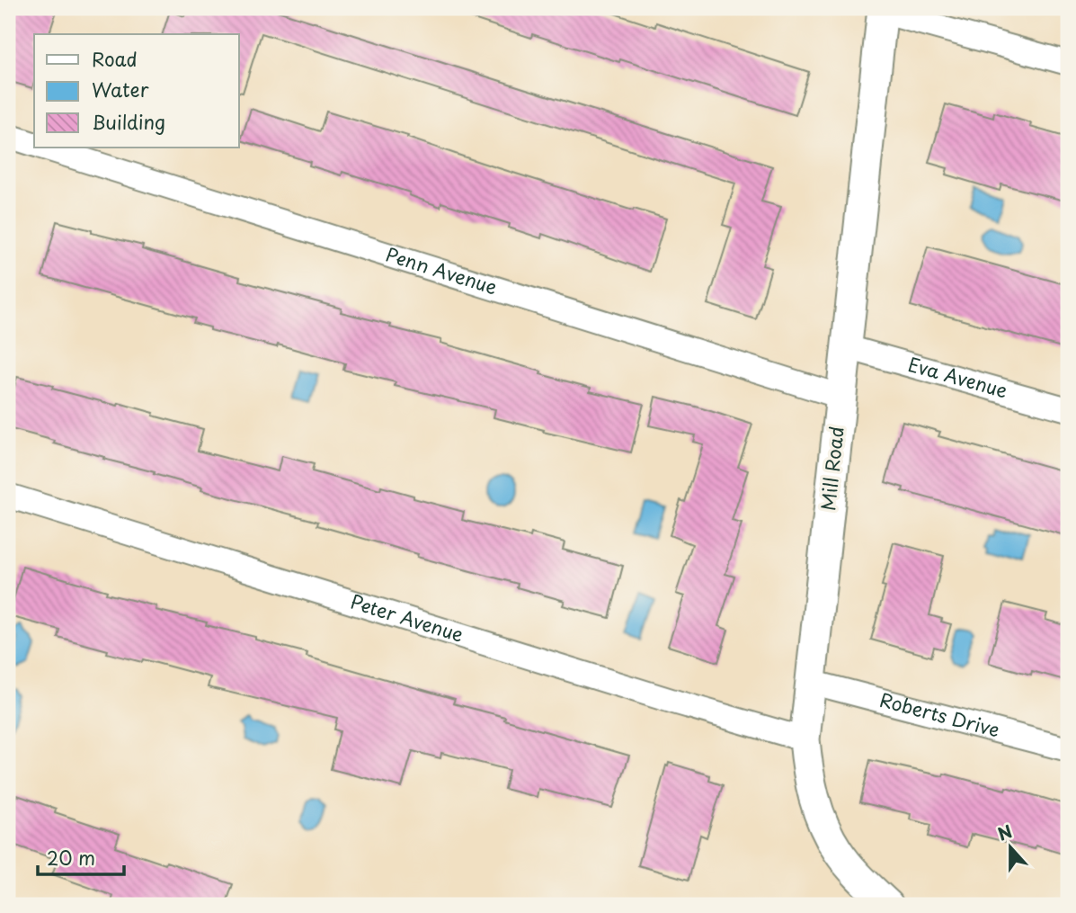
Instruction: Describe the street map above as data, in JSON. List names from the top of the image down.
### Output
{
  "streets": {
    "street": [
      "Penn Avenue",
      "Eva Avenue",
      "Mill Road",
      "Peter Avenue",
      "Roberts Drive"
    ]
  },
  "crossings": [
    ["Penn Avenue", "Mill Road"],
    ["Eva Avenue", "Mill Road"],
    ["Mill Road", "Peter Avenue"],
    ["Mill Road", "Roberts Drive"]
  ],
  "legend": ["Road", "Water", "Building"],
  "scale_bar": "20 m",
  "north": "top"
}
